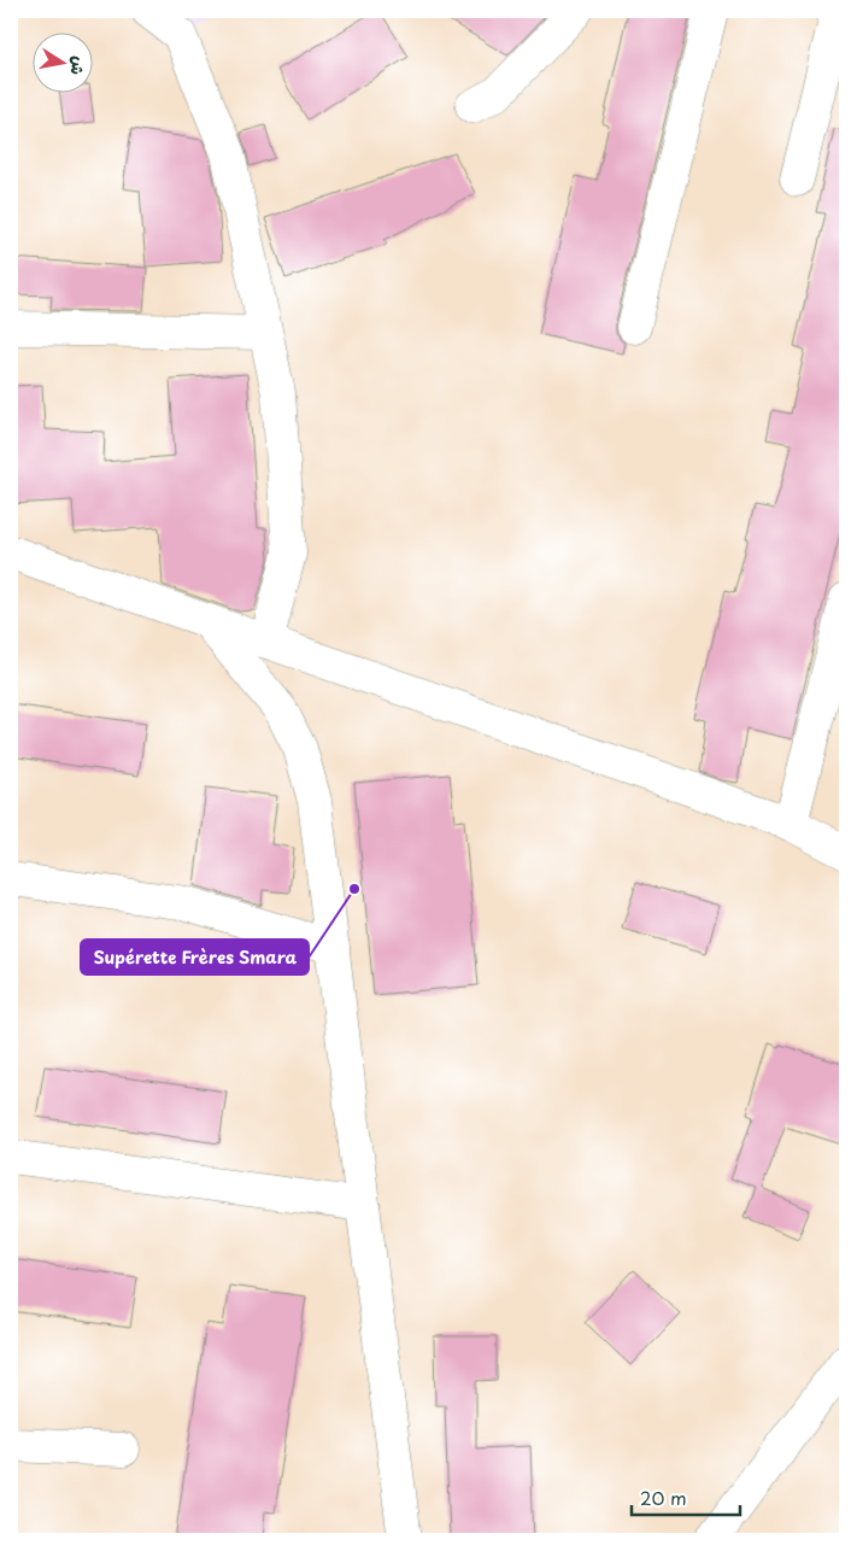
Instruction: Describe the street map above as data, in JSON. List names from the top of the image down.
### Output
{
  "places": ["Supérette Frères Smara"],
  "scale_bar": "20 m",
  "north": "right"
}
